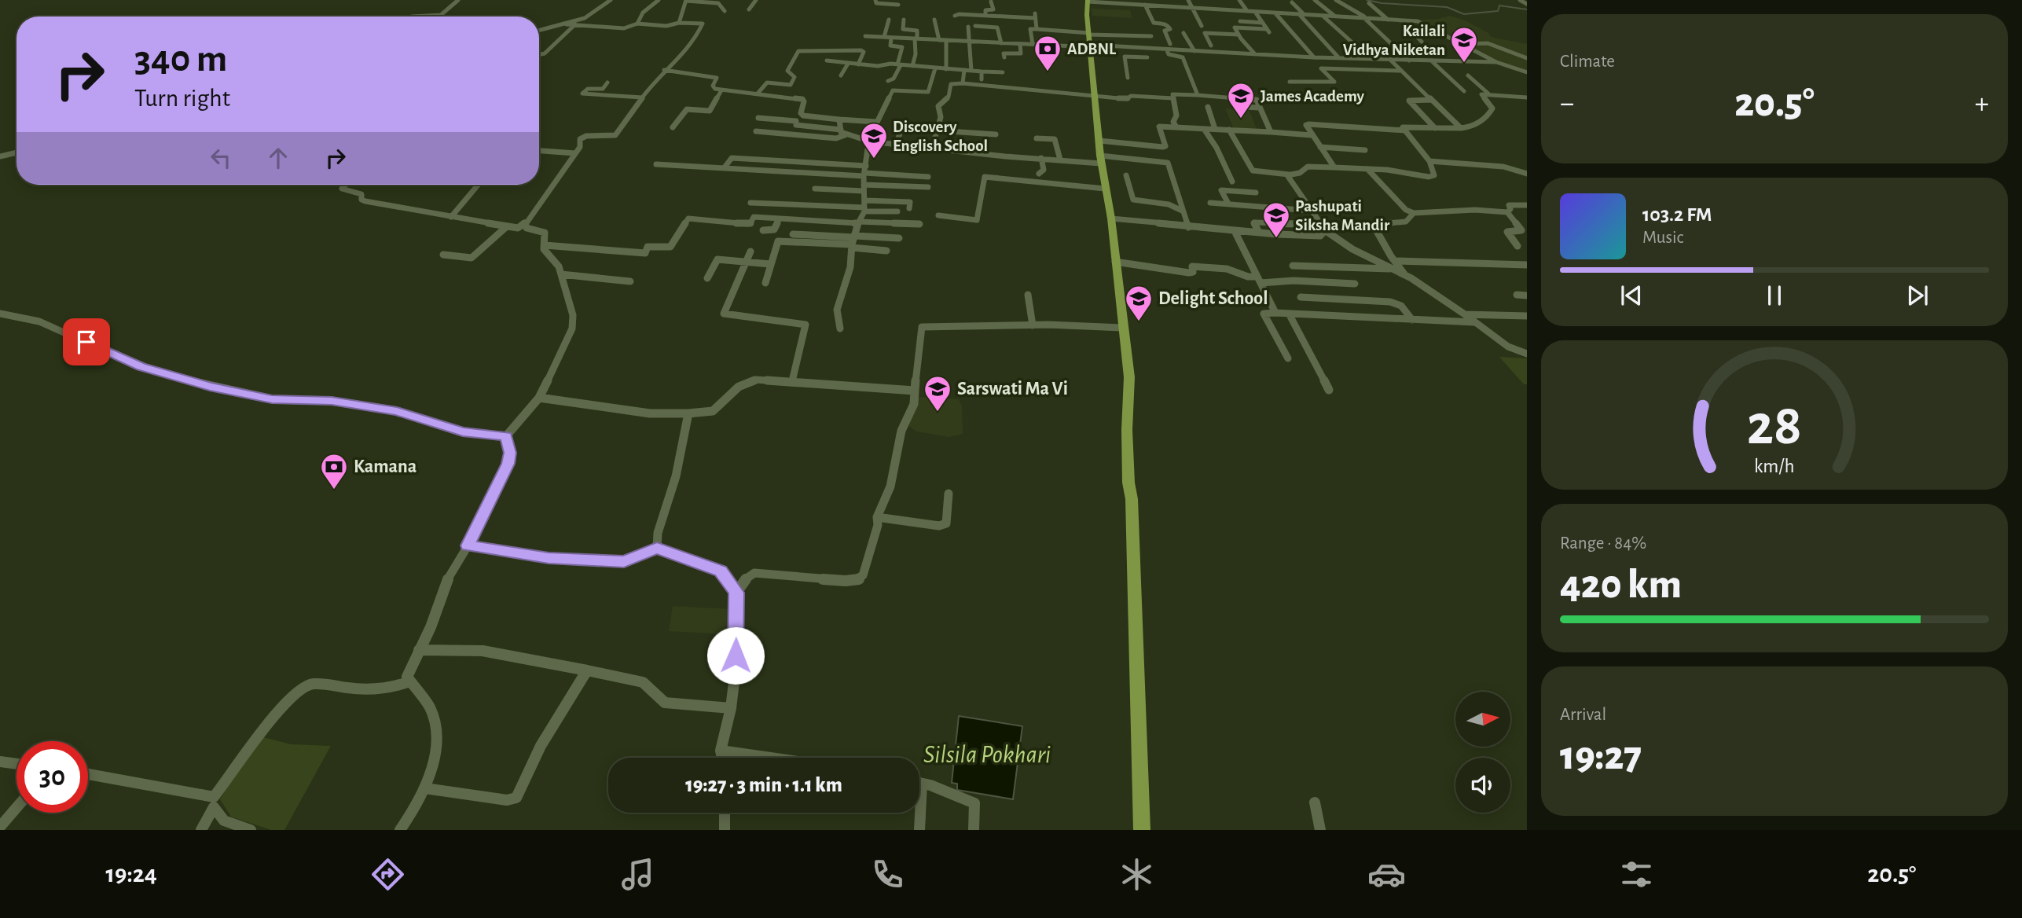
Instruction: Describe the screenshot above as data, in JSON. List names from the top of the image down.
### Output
{
  "water": ["Silsila Pokhari"],
  "places": {
    "school or university": [
      "Kailali Vidhya Niketan",
      "James Academy",
      "Discovery English School",
      "Pashupati Siksha Mandir",
      "Delight School",
      "Sarswati Ma Vi"
    ],
    "bank": ["ADBNL", "Kamana"]
  },
  "north": "right",
  "page": {
    "tile": [
      "Climate",
      ["Range · 84%", "420 km"],
      ["Arrival", "19:27"]
    ],
    "turn": ["340 m", "Turn right"],
    "heat": ["−", "20.5°", "+"],
    "song": ["103.2 FM", "Music"],
    "limit": "30",
    "trip": "19:27 · 3 min · 1.1 km",
    "tabs": ["19:24", "20.5°"],
    "gauge": ["28", "km/h"]
  }
}
